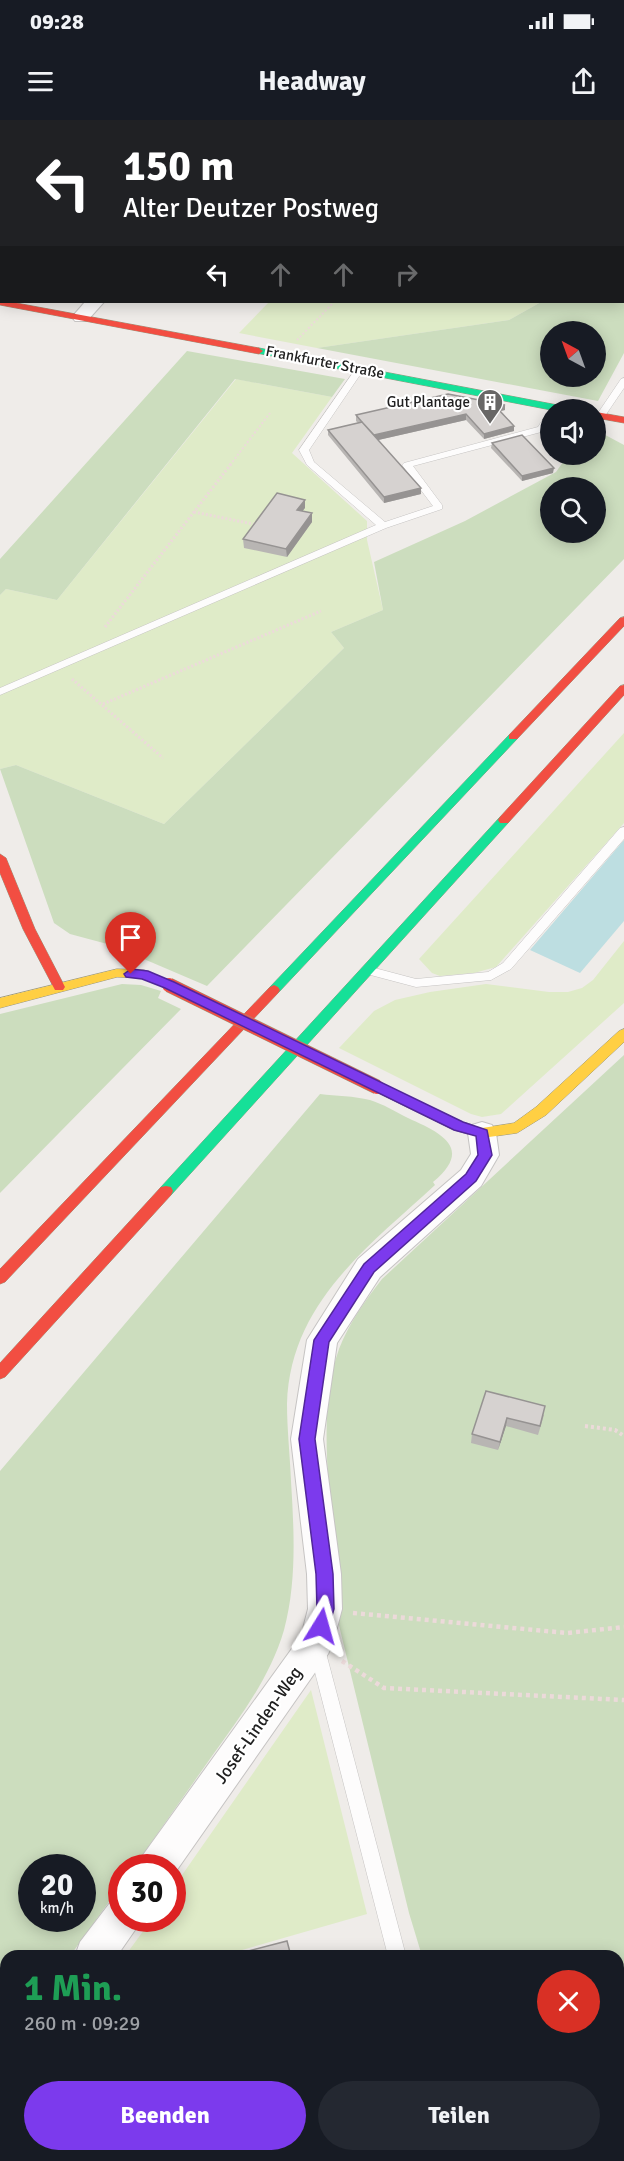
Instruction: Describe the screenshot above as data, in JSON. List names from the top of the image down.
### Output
{
  "streets": {
    "main road": ["Frankfurter Straße"],
    "street": ["Josef-Linden-Weg"]
  },
  "places": {
    "building": ["Gut Plantage"]
  },
  "north": "top left",
  "page": {
    "status": "09:28",
    "header": "Headway",
    "turn": ["150 m", "Alter Deutzer Postweg"],
    "speed": "20 km/h",
    "limit": "30",
    "heading": ["1 Min.", "260 m · 09:29"],
    "buttons": ["Beenden", "Teilen"]
  }
}
